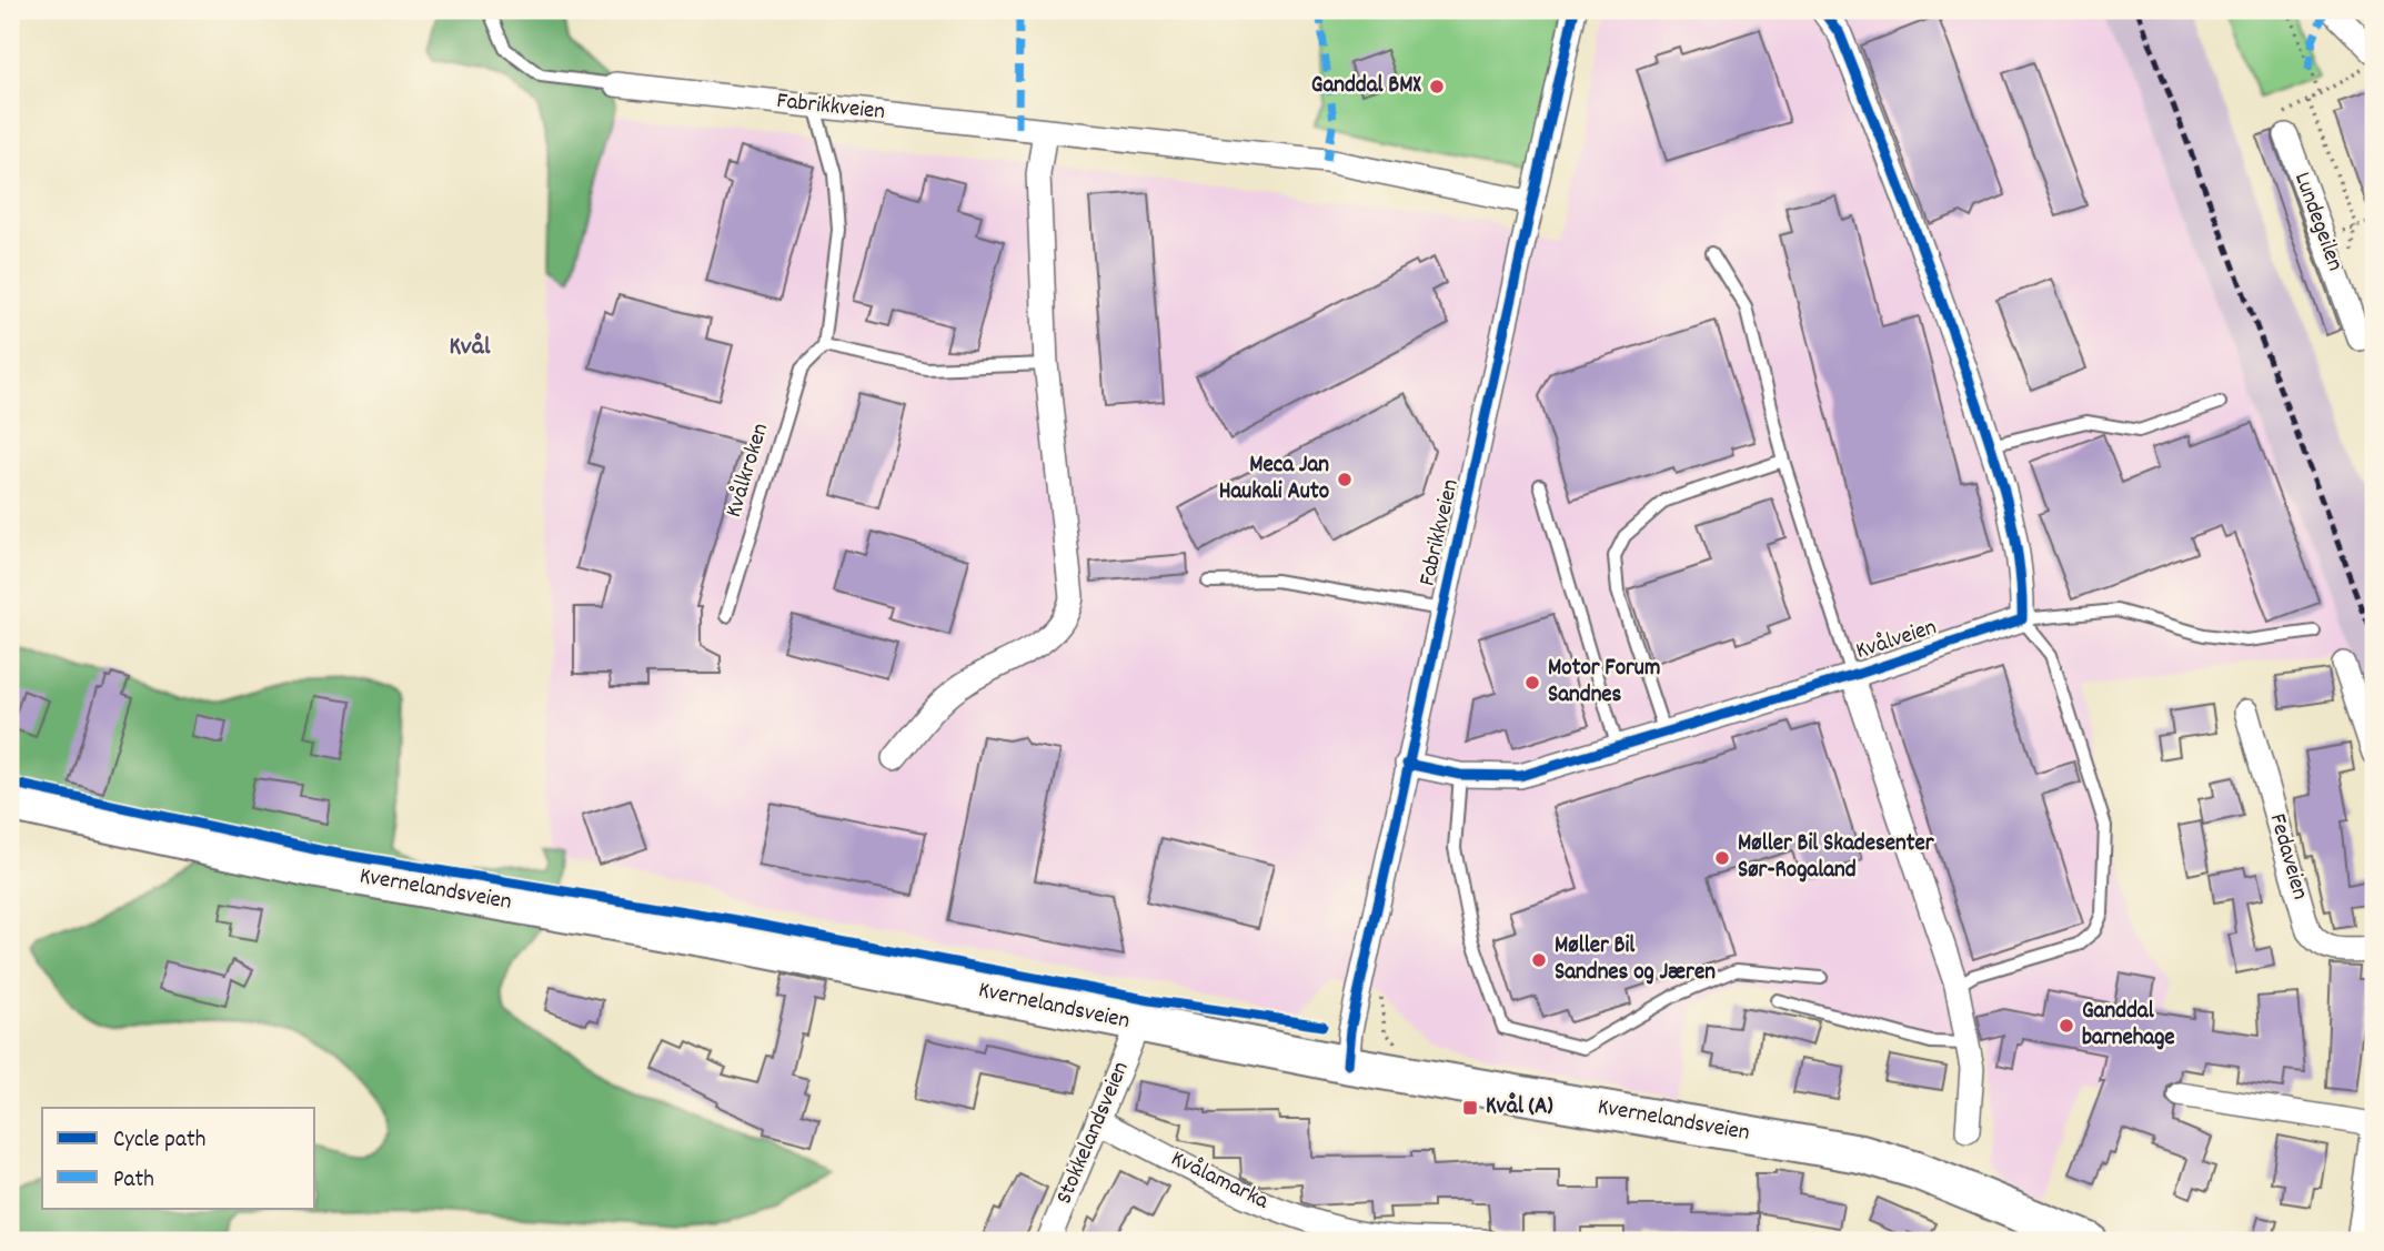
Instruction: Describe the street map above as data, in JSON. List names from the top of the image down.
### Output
{
  "streets": {
    "main road": ["Kvernelandsveien"],
    "street": [
      "Fabrikkveien",
      "Lundegeilen",
      "Kvålveien",
      "Fedaveien",
      "Stokkelandsveien",
      "Kvålamarka"
    ],
    "lane": ["Kvålkroken"]
  },
  "crossings": [
    ["Fabrikkveien", "Kvålveien"],
    ["Fabrikkveien", "Kvernelandsveien"],
    ["Kvernelandsveien", "Stokkelandsveien"],
    ["Stokkelandsveien", "Kvålamarka"]
  ],
  "districts": ["Kvål"],
  "places": {
    "other": [
      "Ganddal BMX",
      "Meca Jan Haukali Auto",
      "Motor Forum Sandnes",
      "Møller Bil Skadesenter Sør-Rogaland",
      "Møller Bil Sandnes og Jæren",
      "Ganddal barnehage"
    ],
    "transit": ["Kvål (A)"]
  },
  "legend": ["Cycle path", "Path"]
}
